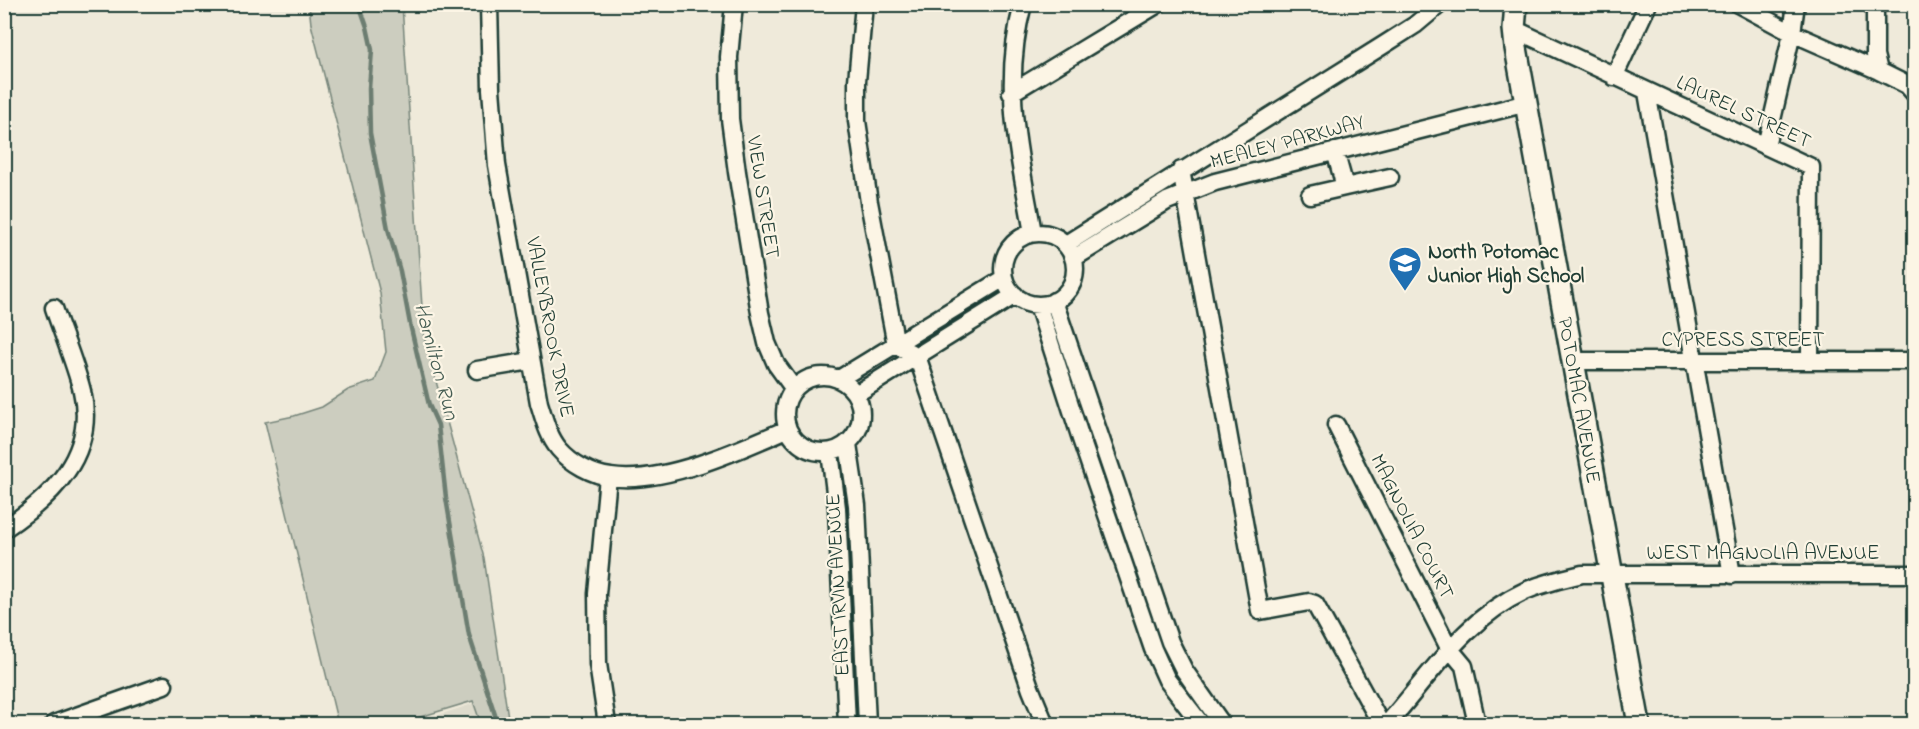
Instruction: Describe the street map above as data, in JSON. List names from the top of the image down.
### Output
{
  "streets": {
    "main road": ["POTOMAC AVENUE"],
    "street": [
      "LAUREL STREET",
      "MEALEY PARKWAY",
      "VIEW STREET",
      "VALLEYBROOK DRIVE",
      "CYPRESS STREET",
      "MAGNOLIA COURT",
      "WEST MAGNOLIA AVENUE",
      "EAST IRVIN AVENUE"
    ]
  },
  "crossings": [
    ["LAUREL STREET", "CYPRESS STREET"],
    ["LAUREL STREET", "POTOMAC AVENUE"],
    ["MEALEY PARKWAY", "POTOMAC AVENUE"],
    ["VIEW STREET", "VALLEYBROOK DRIVE"],
    ["VIEW STREET", "EAST IRVIN AVENUE"],
    ["VALLEYBROOK DRIVE", "EAST IRVIN AVENUE"],
    ["CYPRESS STREET", "POTOMAC AVENUE"],
    ["POTOMAC AVENUE", "WEST MAGNOLIA AVENUE"],
    ["MAGNOLIA COURT", "WEST MAGNOLIA AVENUE"]
  ],
  "water": ["Hamilton Run"],
  "places": {
    "school or university": ["North Potomac Junior High School"]
  }
}
